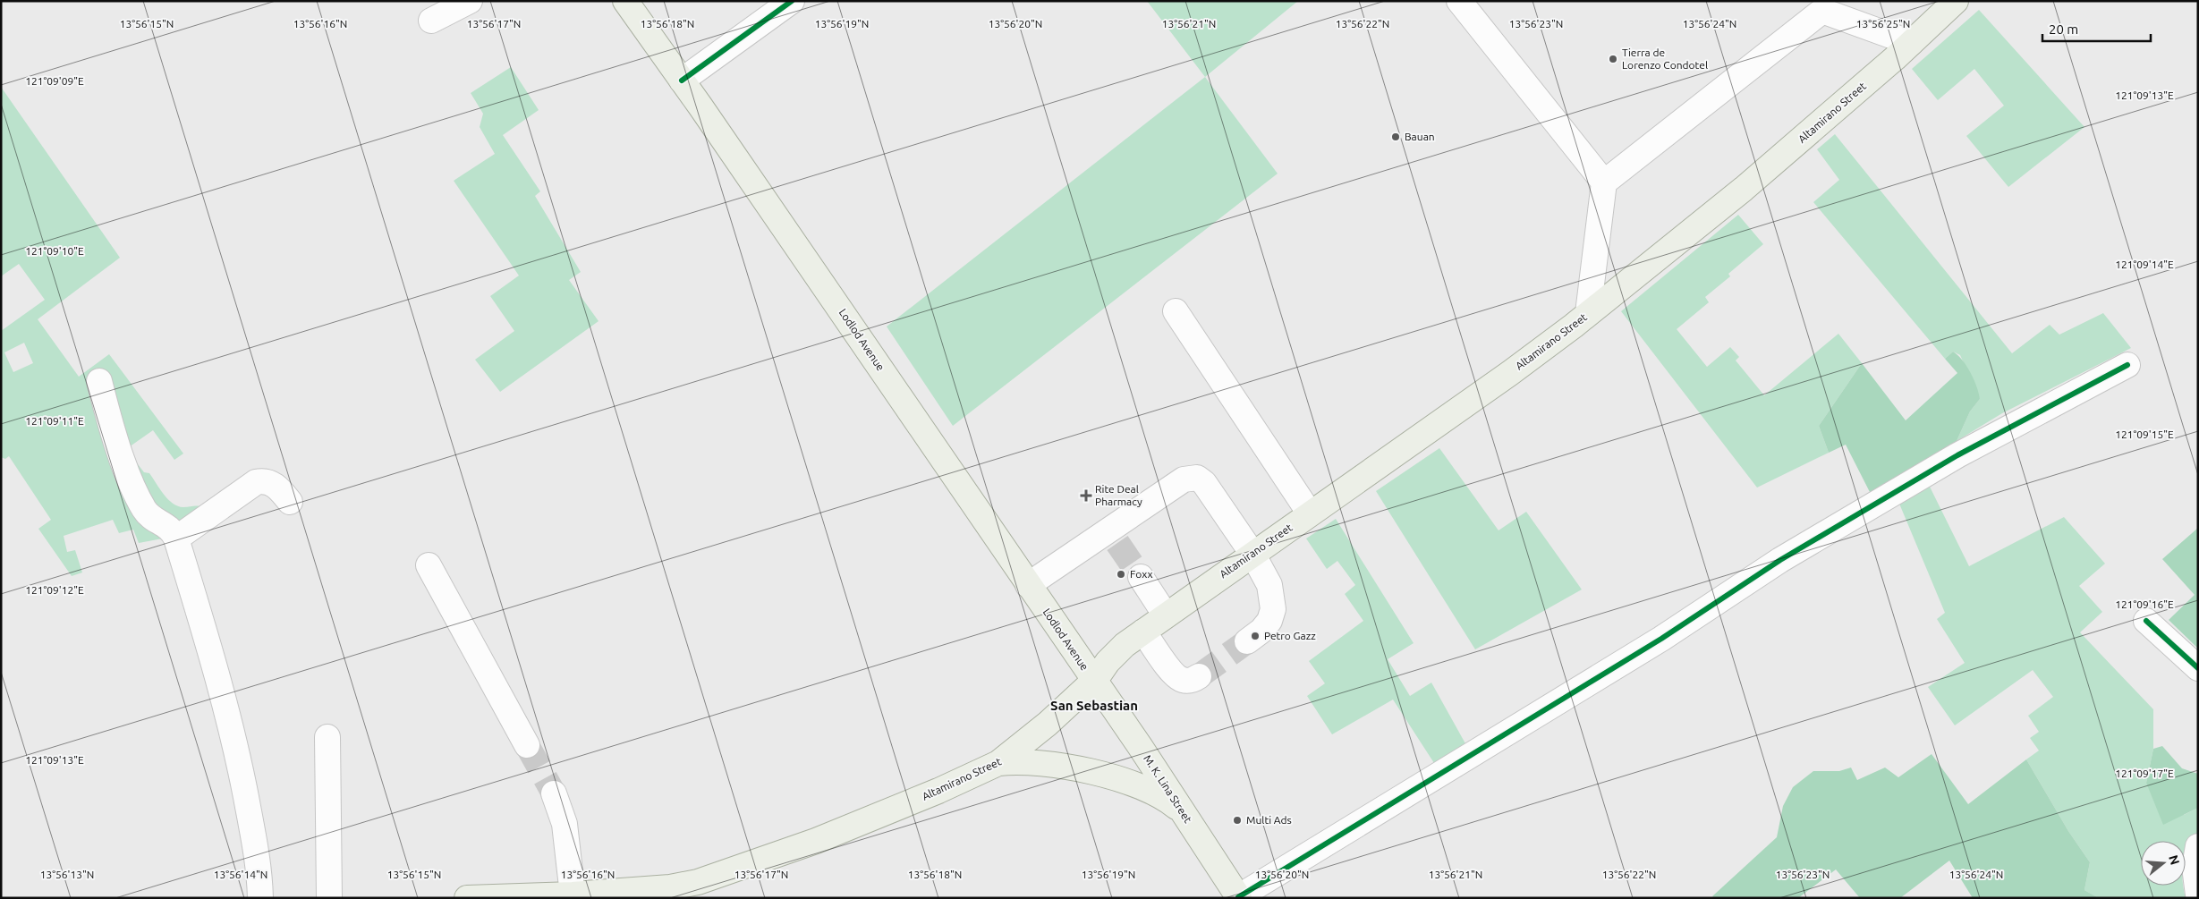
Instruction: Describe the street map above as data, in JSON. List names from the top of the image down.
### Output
{
  "streets": {
    "main road": ["Altamirano Street", "Lodlod Avenue", "M. K. Lina Street"]
  },
  "crossings": [
    ["Altamirano Street", "Lodlod Avenue"],
    ["Altamirano Street", "M. K. Lina Street"],
    ["Lodlod Avenue", "M. K. Lina Street"]
  ],
  "districts": ["San Sebastian"],
  "places": {
    "other": [
      "Tierra de Lorenzo Condotel",
      "Bauan",
      "Foxx",
      "Petro Gazz",
      "Multi Ads"
    ],
    "health": ["Rite Deal Pharmacy"]
  },
  "scale_bar": "20 m",
  "north": "right",
  "coordinates": [
    "13°56'15\"N",
    "13°56'16\"N",
    "13°56'17\"N",
    "13°56'18\"N",
    "13°56'19\"N",
    "13°56'20\"N",
    "13°56'21\"N",
    "13°56'22\"N",
    "13°56'23\"N",
    "13°56'24\"N",
    "13°56'25\"N",
    "121°09'09\"E",
    "121°09'13\"E",
    "121°09'10\"E",
    "121°09'14\"E",
    "121°09'11\"E",
    "121°09'15\"E",
    "121°09'12\"E",
    "121°09'16\"E",
    "121°09'17\"E",
    "13°56'13\"N",
    "13°56'14\"N"
  ]
}
